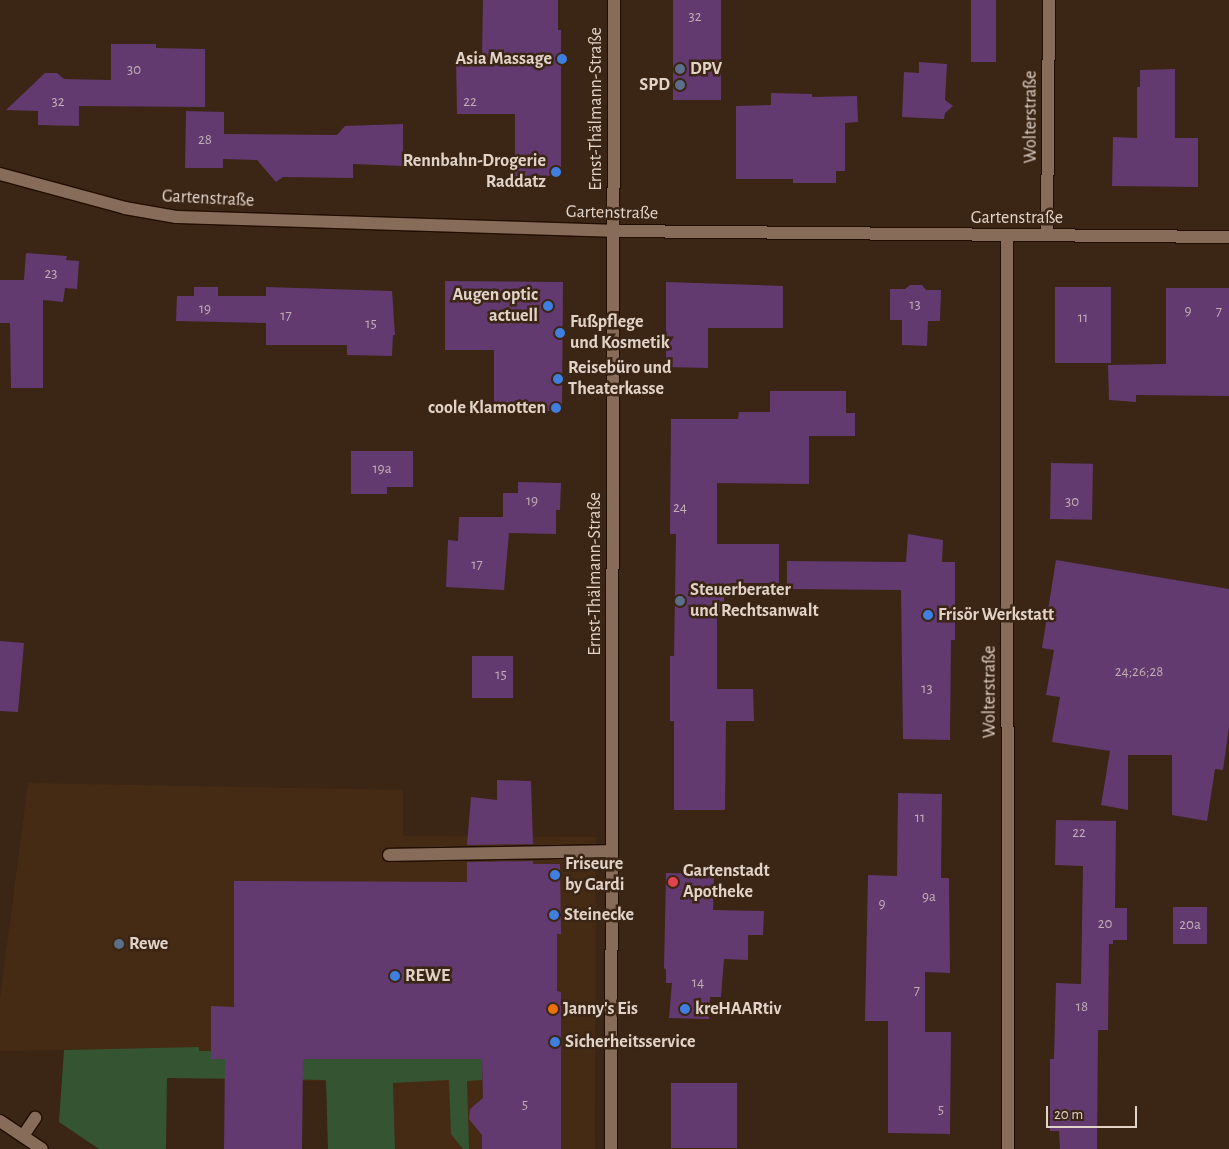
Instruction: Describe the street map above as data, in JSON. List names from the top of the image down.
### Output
{
  "streets": {
    "street": ["Ernst-Thälmann-Straße", "Wolterstraße", "Gartenstraße"]
  },
  "crossings": [
    ["Ernst-Thälmann-Straße", "Gartenstraße"],
    ["Wolterstraße", "Gartenstraße"]
  ],
  "places": [
    "Asia Massage",
    "DPV",
    "SPD",
    "Rennbahn-Drogerie Raddatz",
    "Augen optic actuell",
    "Fußpflege und Kosmetik",
    "Reisebüro und Theaterkasse",
    "coole Klamotten",
    "Steuerberater und Rechtsanwalt",
    "Frisör Werkstatt",
    "Friseure by Gardi",
    "Gartenstadt Apotheke",
    "Steinecke",
    "Rewe",
    "REWE",
    "Janny's Eis",
    "kreHAARtiv",
    "Sicherheitsservice"
  ],
  "house_numbers": [
    "32",
    "30",
    "32",
    "22",
    "28",
    "23",
    "13",
    "19",
    "9",
    "7",
    "17",
    "11",
    "15",
    "19a",
    "19",
    "30",
    "24",
    "17",
    "24;26;28",
    "15",
    "13",
    "11",
    "22",
    "9a",
    "9",
    "20",
    "20a",
    "14",
    "7",
    "18",
    "5",
    "5"
  ],
  "scale_bar": "20 m"
}
